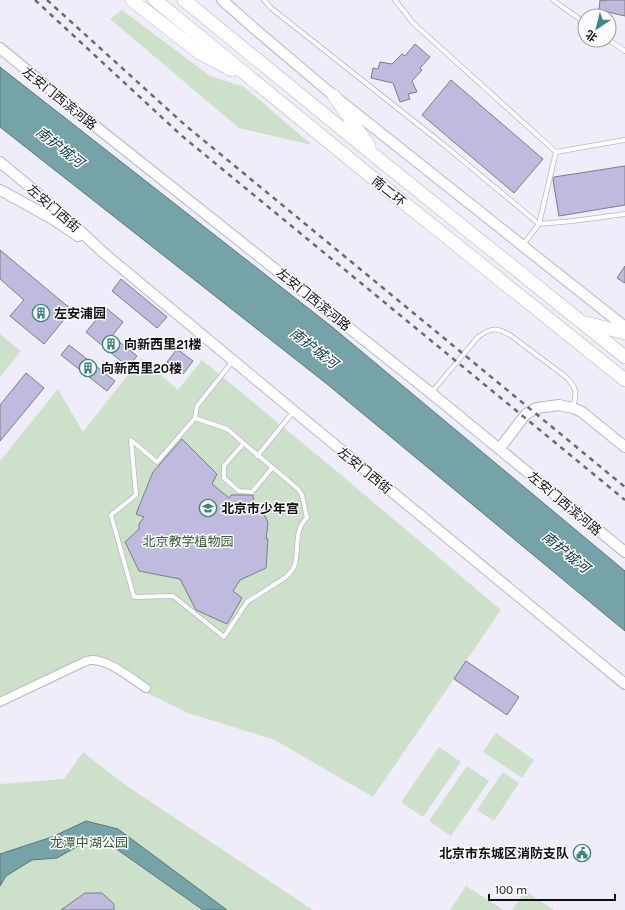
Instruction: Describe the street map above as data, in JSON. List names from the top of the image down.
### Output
{
  "streets": {
    "highway": ["南二环"],
    "street": ["左安门西滨河路", "左安门西街"]
  },
  "water": ["南护城河"],
  "parks": ["北京教学植物园", "龙潭中湖公园"],
  "places": {
    "building": ["左安浦园", "向新西里21楼", "向新西里20楼"],
    "school or university": ["北京市少年宫"],
    "public building": ["北京市东城区消防支队"]
  },
  "scale_bar": "100 m",
  "north": "bottom left"
}
